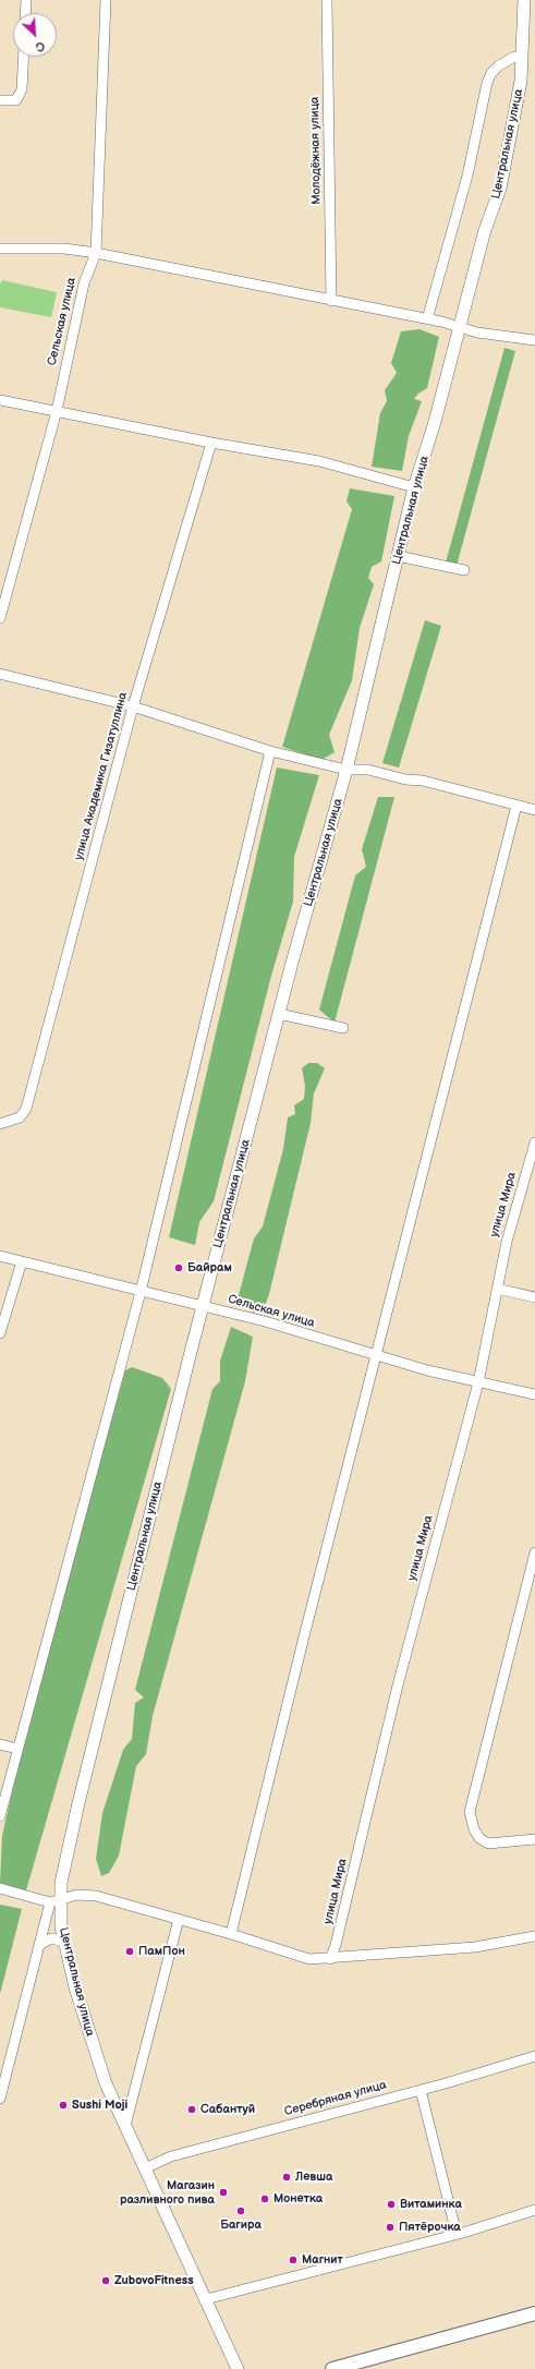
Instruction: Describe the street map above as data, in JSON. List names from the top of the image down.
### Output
{
  "streets": {
    "street": [
      "Центральная улица",
      "Молодёжная улица",
      "Сельская улица",
      "улица Академика Гизатуллина",
      "улица Мира",
      "Серебряная улица"
    ]
  },
  "crossings": [
    ["Центральная улица", "Сельская улица"],
    ["Центральная улица", "Серебряная улица"],
    ["Сельская улица", "улица Мира"]
  ],
  "places": [
    "Байрам",
    "ПамПон",
    "Sushi Moji",
    "Сабантуй",
    "Левша",
    "Магазин разливного пива",
    "Монетка",
    "Витаминка",
    "Багира",
    "Пятёрочка",
    "Магнит",
    "ZubovoFitness"
  ],
  "north": "bottom right"
}
